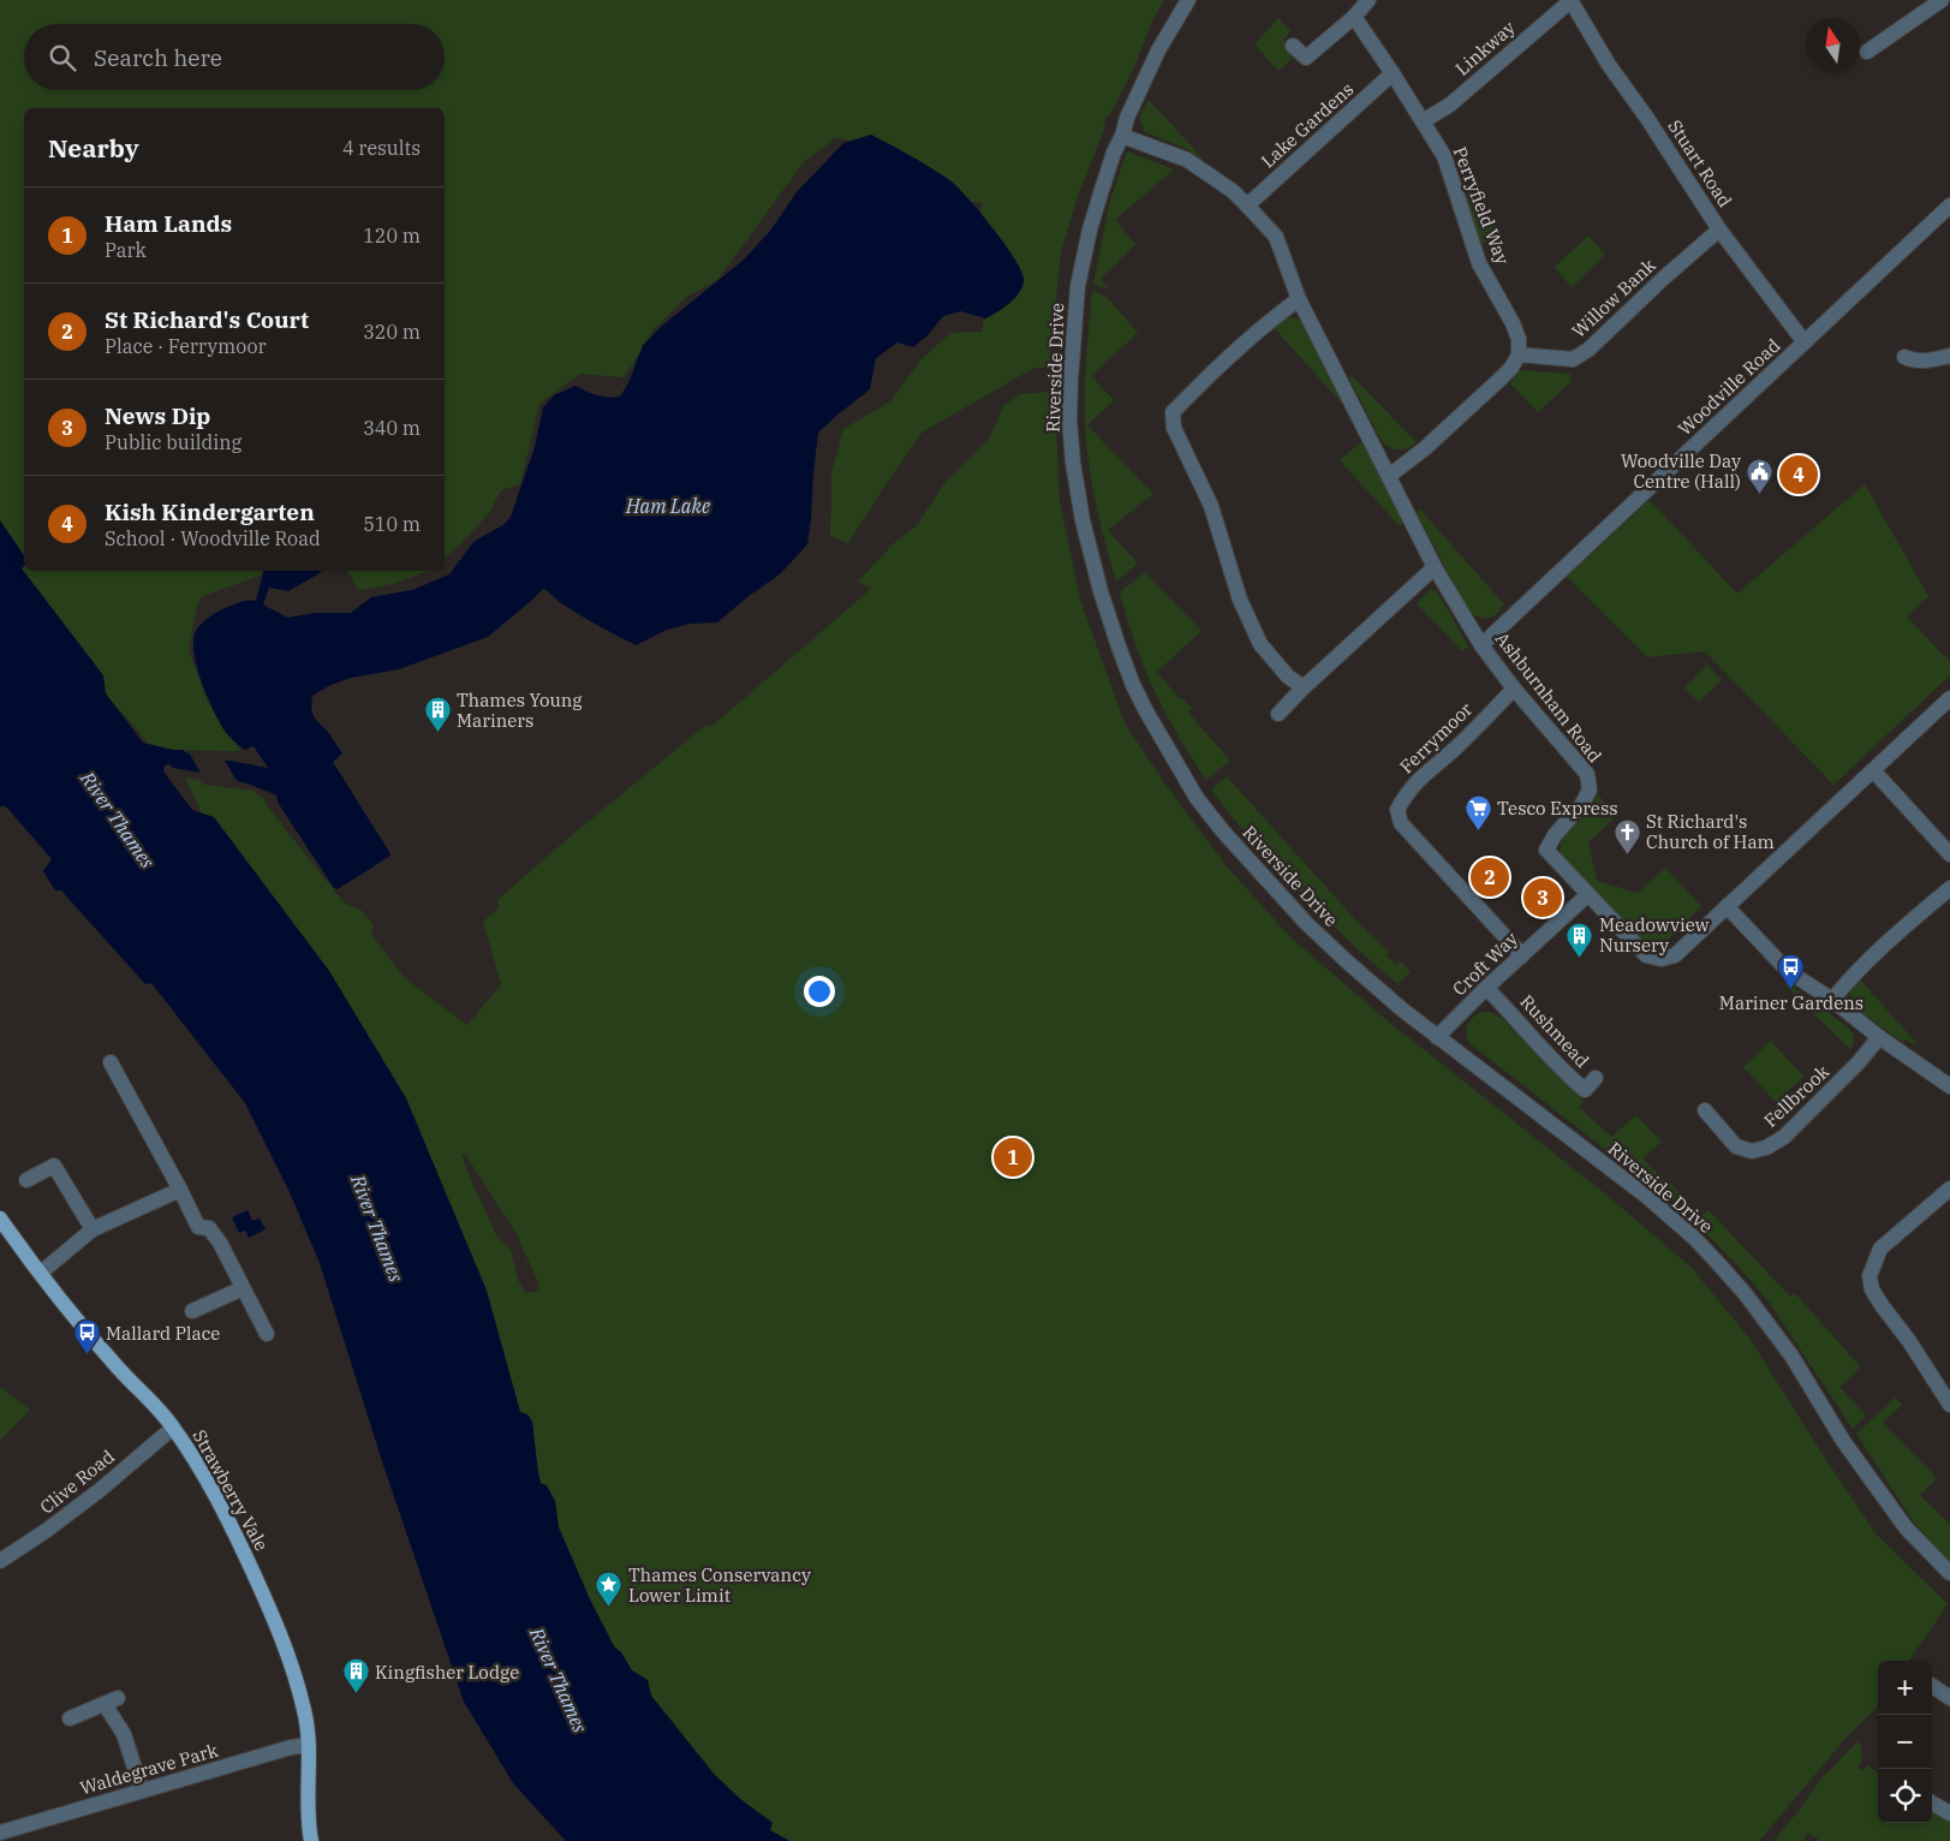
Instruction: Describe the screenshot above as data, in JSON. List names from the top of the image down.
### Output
{
  "streets": {
    "main road": ["Strawberry Vale"],
    "street": [
      "Linkway",
      "Lake Gardens",
      "Stuart Road",
      "Perryfield Way",
      "Willow Bank",
      "Riverside Drive",
      "Woodville Road",
      "Ashburnham Road",
      "Ferrymoor",
      "Croft Way",
      "Rushmead",
      "Fellbrook",
      "Clive Road",
      "Waldegrave Park"
    ]
  },
  "crossings": [
    ["Linkway", "Stuart Road"],
    ["Linkway", "Perryfield Way"],
    ["Lake Gardens", "Perryfield Way"],
    ["Lake Gardens", "Ashburnham Road"],
    ["Stuart Road", "Willow Bank"],
    ["Stuart Road", "Woodville Road"],
    ["Perryfield Way", "Willow Bank"],
    ["Riverside Drive", "Ashburnham Road"],
    ["Riverside Drive", "Croft Way"],
    ["Woodville Road", "Ashburnham Road"],
    ["Ashburnham Road", "Ferrymoor"],
    ["Ashburnham Road", "Croft Way"],
    ["Ferrymoor", "Croft Way"],
    ["Croft Way", "Rushmead"],
    ["Clive Road", "Strawberry Vale"],
    ["Strawberry Vale", "Waldegrave Park"]
  ],
  "water": ["Ham Lake", "River Thames"],
  "places": {
    "public building": ["Woodville Day Centre (Hall)"],
    "building": ["Thames Young Mariners", "Meadowview Nursery", "Kingfisher Lodge"],
    "supermarket": ["Tesco Express"],
    "church": ["St Richard's Church of Ham"],
    "bus stop": ["Mariner Gardens", "Mallard Place"],
    "place": ["Thames Conservancy Lower Limit"]
  },
  "north": "top",
  "page": {
    "search": "Search here",
    "heading": ["Nearby", "4 results"],
    "list": [
      {
        "mark": "1",
        "name": "Ham Lands",
        "note": "Park",
        "value": "120 m"
      },
      {
        "mark": "2",
        "name": "St Richard's Court",
        "note": "Place · Ferrymoor",
        "value": "320 m"
      },
      {
        "mark": "3",
        "name": "News Dip",
        "note": "Public building",
        "value": "340 m"
      },
      {
        "mark": "4",
        "name": "Kish Kindergarten",
        "note": "School · Woodville Road",
        "value": "510 m"
      }
    ],
    "pins": [
      "4",
      "2",
      "3",
      "1"
    ],
    "map_buttons": ["+", "−"]
  }
}
